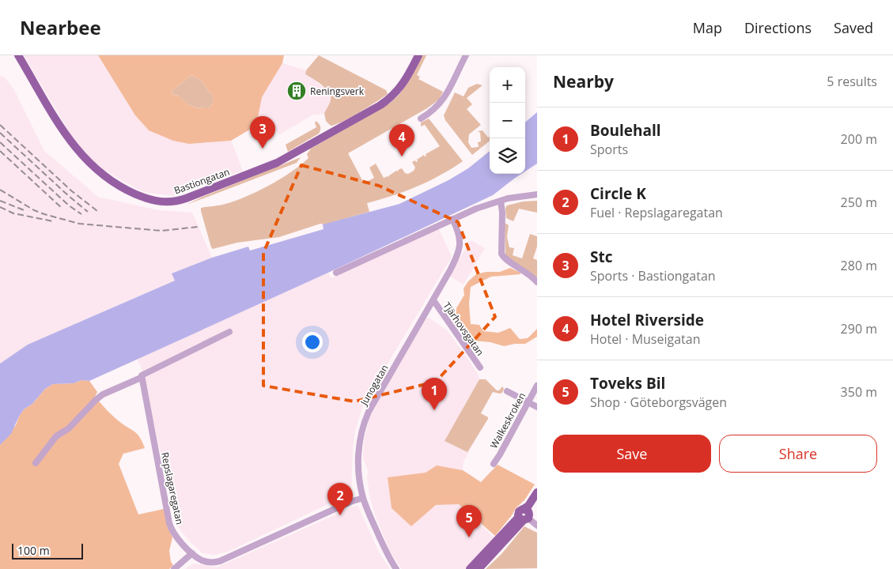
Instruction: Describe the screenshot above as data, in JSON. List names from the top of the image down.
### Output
{
  "streets": {
    "main road": ["Bastiongatan"],
    "street": [
      "Tjärhovsgatan",
      "Junogatan",
      "Walkeskroken",
      "Repslagaregatan"
    ]
  },
  "crossings": [
    ["Tjärhovsgatan", "Junogatan"],
    ["Junogatan", "Repslagaregatan"]
  ],
  "places": {
    "building": ["Reningsverk"]
  },
  "scale_bar": "100 m",
  "page": {
    "header": "Nearbee",
    "nav": ["Map", "Directions", "Saved"],
    "heading": ["Nearby", "5 results"],
    "map_buttons": ["+", "−"],
    "list": [
      {
        "mark": "1",
        "name": "Boulehall",
        "note": "Sports",
        "value": "200 m"
      },
      {
        "mark": "2",
        "name": "Circle K",
        "note": "Fuel · Repslagaregatan",
        "value": "250 m"
      },
      {
        "mark": "3",
        "name": "Stc",
        "note": "Sports · Bastiongatan",
        "value": "280 m"
      },
      {
        "mark": "4",
        "name": "Hotel Riverside",
        "note": "Hotel · Museigatan",
        "value": "290 m"
      },
      {
        "mark": "5",
        "name": "Toveks Bil",
        "note": "Shop · Göteborgsvägen",
        "value": "350 m"
      }
    ],
    "pins": [
      "3",
      "4",
      "1",
      "2",
      "5"
    ],
    "buttons": ["Save", "Share"],
    "scale": "100 m"
  }
}
